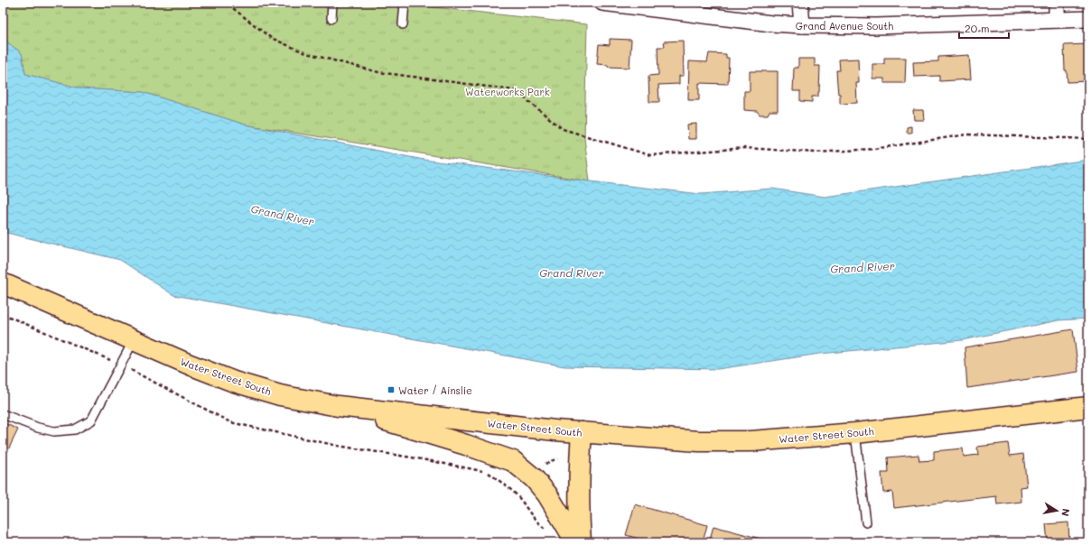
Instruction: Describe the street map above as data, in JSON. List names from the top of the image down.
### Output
{
  "streets": {
    "main road": ["Water Street South"],
    "street": ["Grand Avenue South"]
  },
  "water": ["Grand River"],
  "parks": ["Waterworks Park"],
  "places": {
    "transit": ["Water / Ainslie"]
  },
  "scale_bar": "20 m",
  "north": "right"
}
